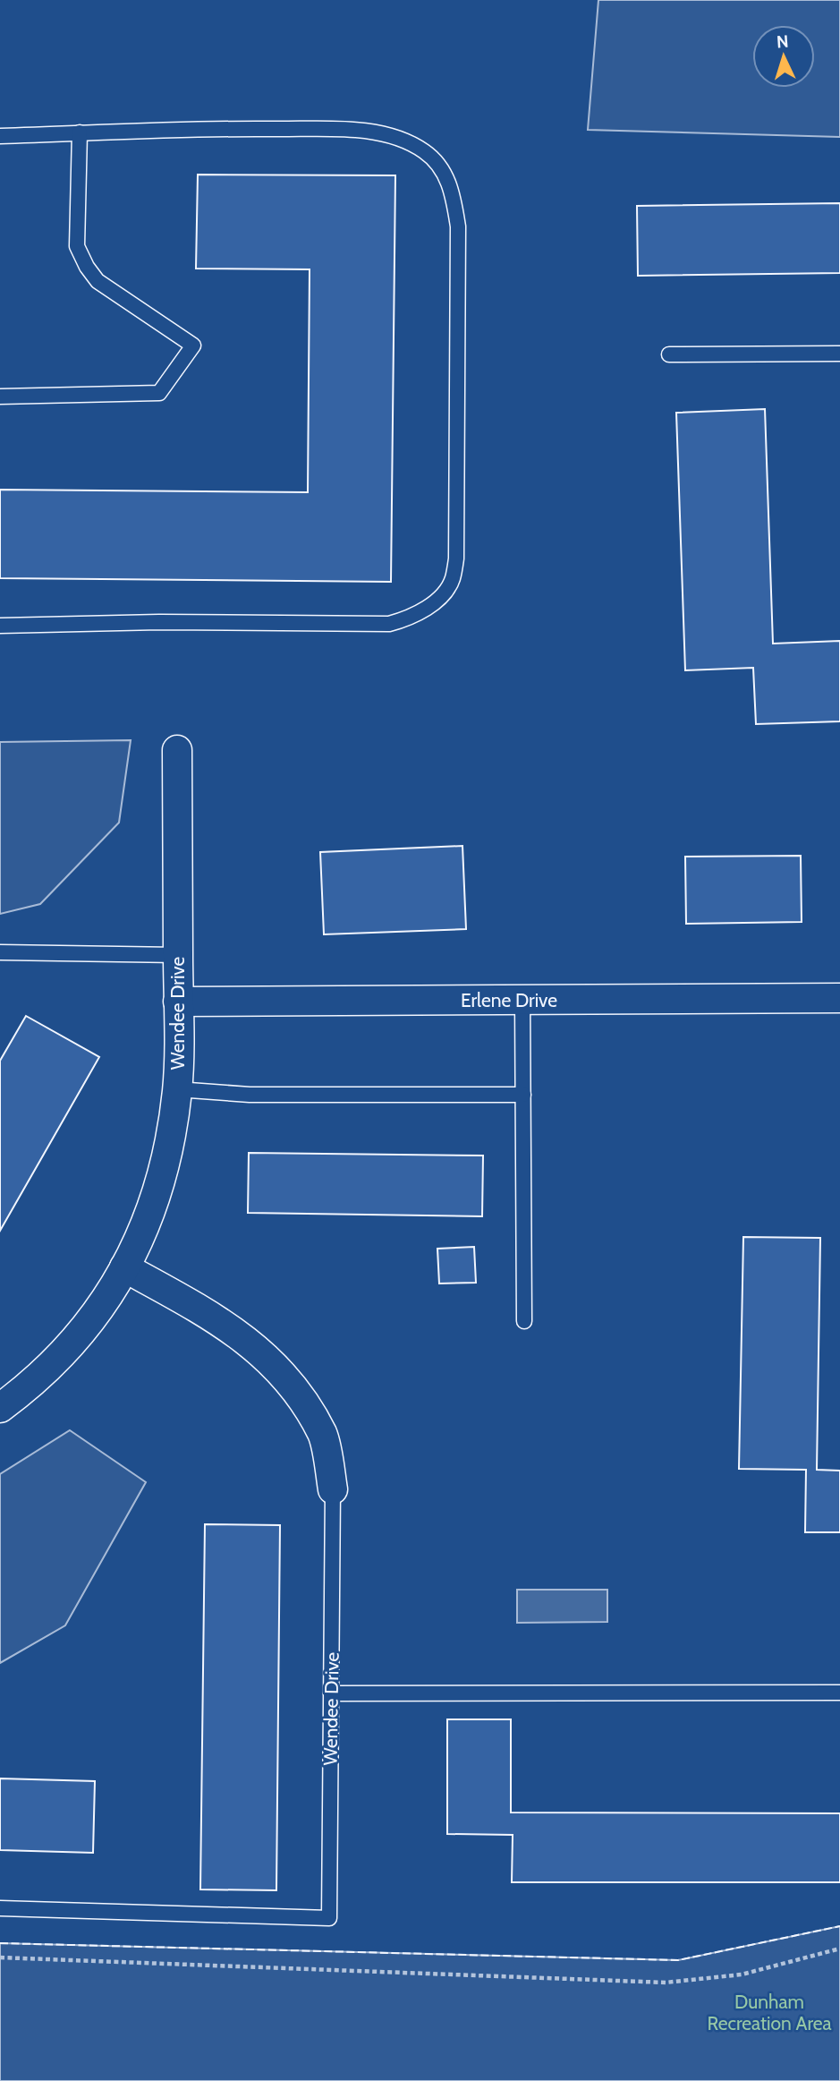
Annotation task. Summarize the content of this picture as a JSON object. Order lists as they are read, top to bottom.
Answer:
{
  "streets": {
    "street": ["Erlene Drive", "Wendee Drive"]
  },
  "crossings": [
    ["Erlene Drive", "Wendee Drive"]
  ],
  "parks": ["Dunham Recreation Area"],
  "north": "top"
}
